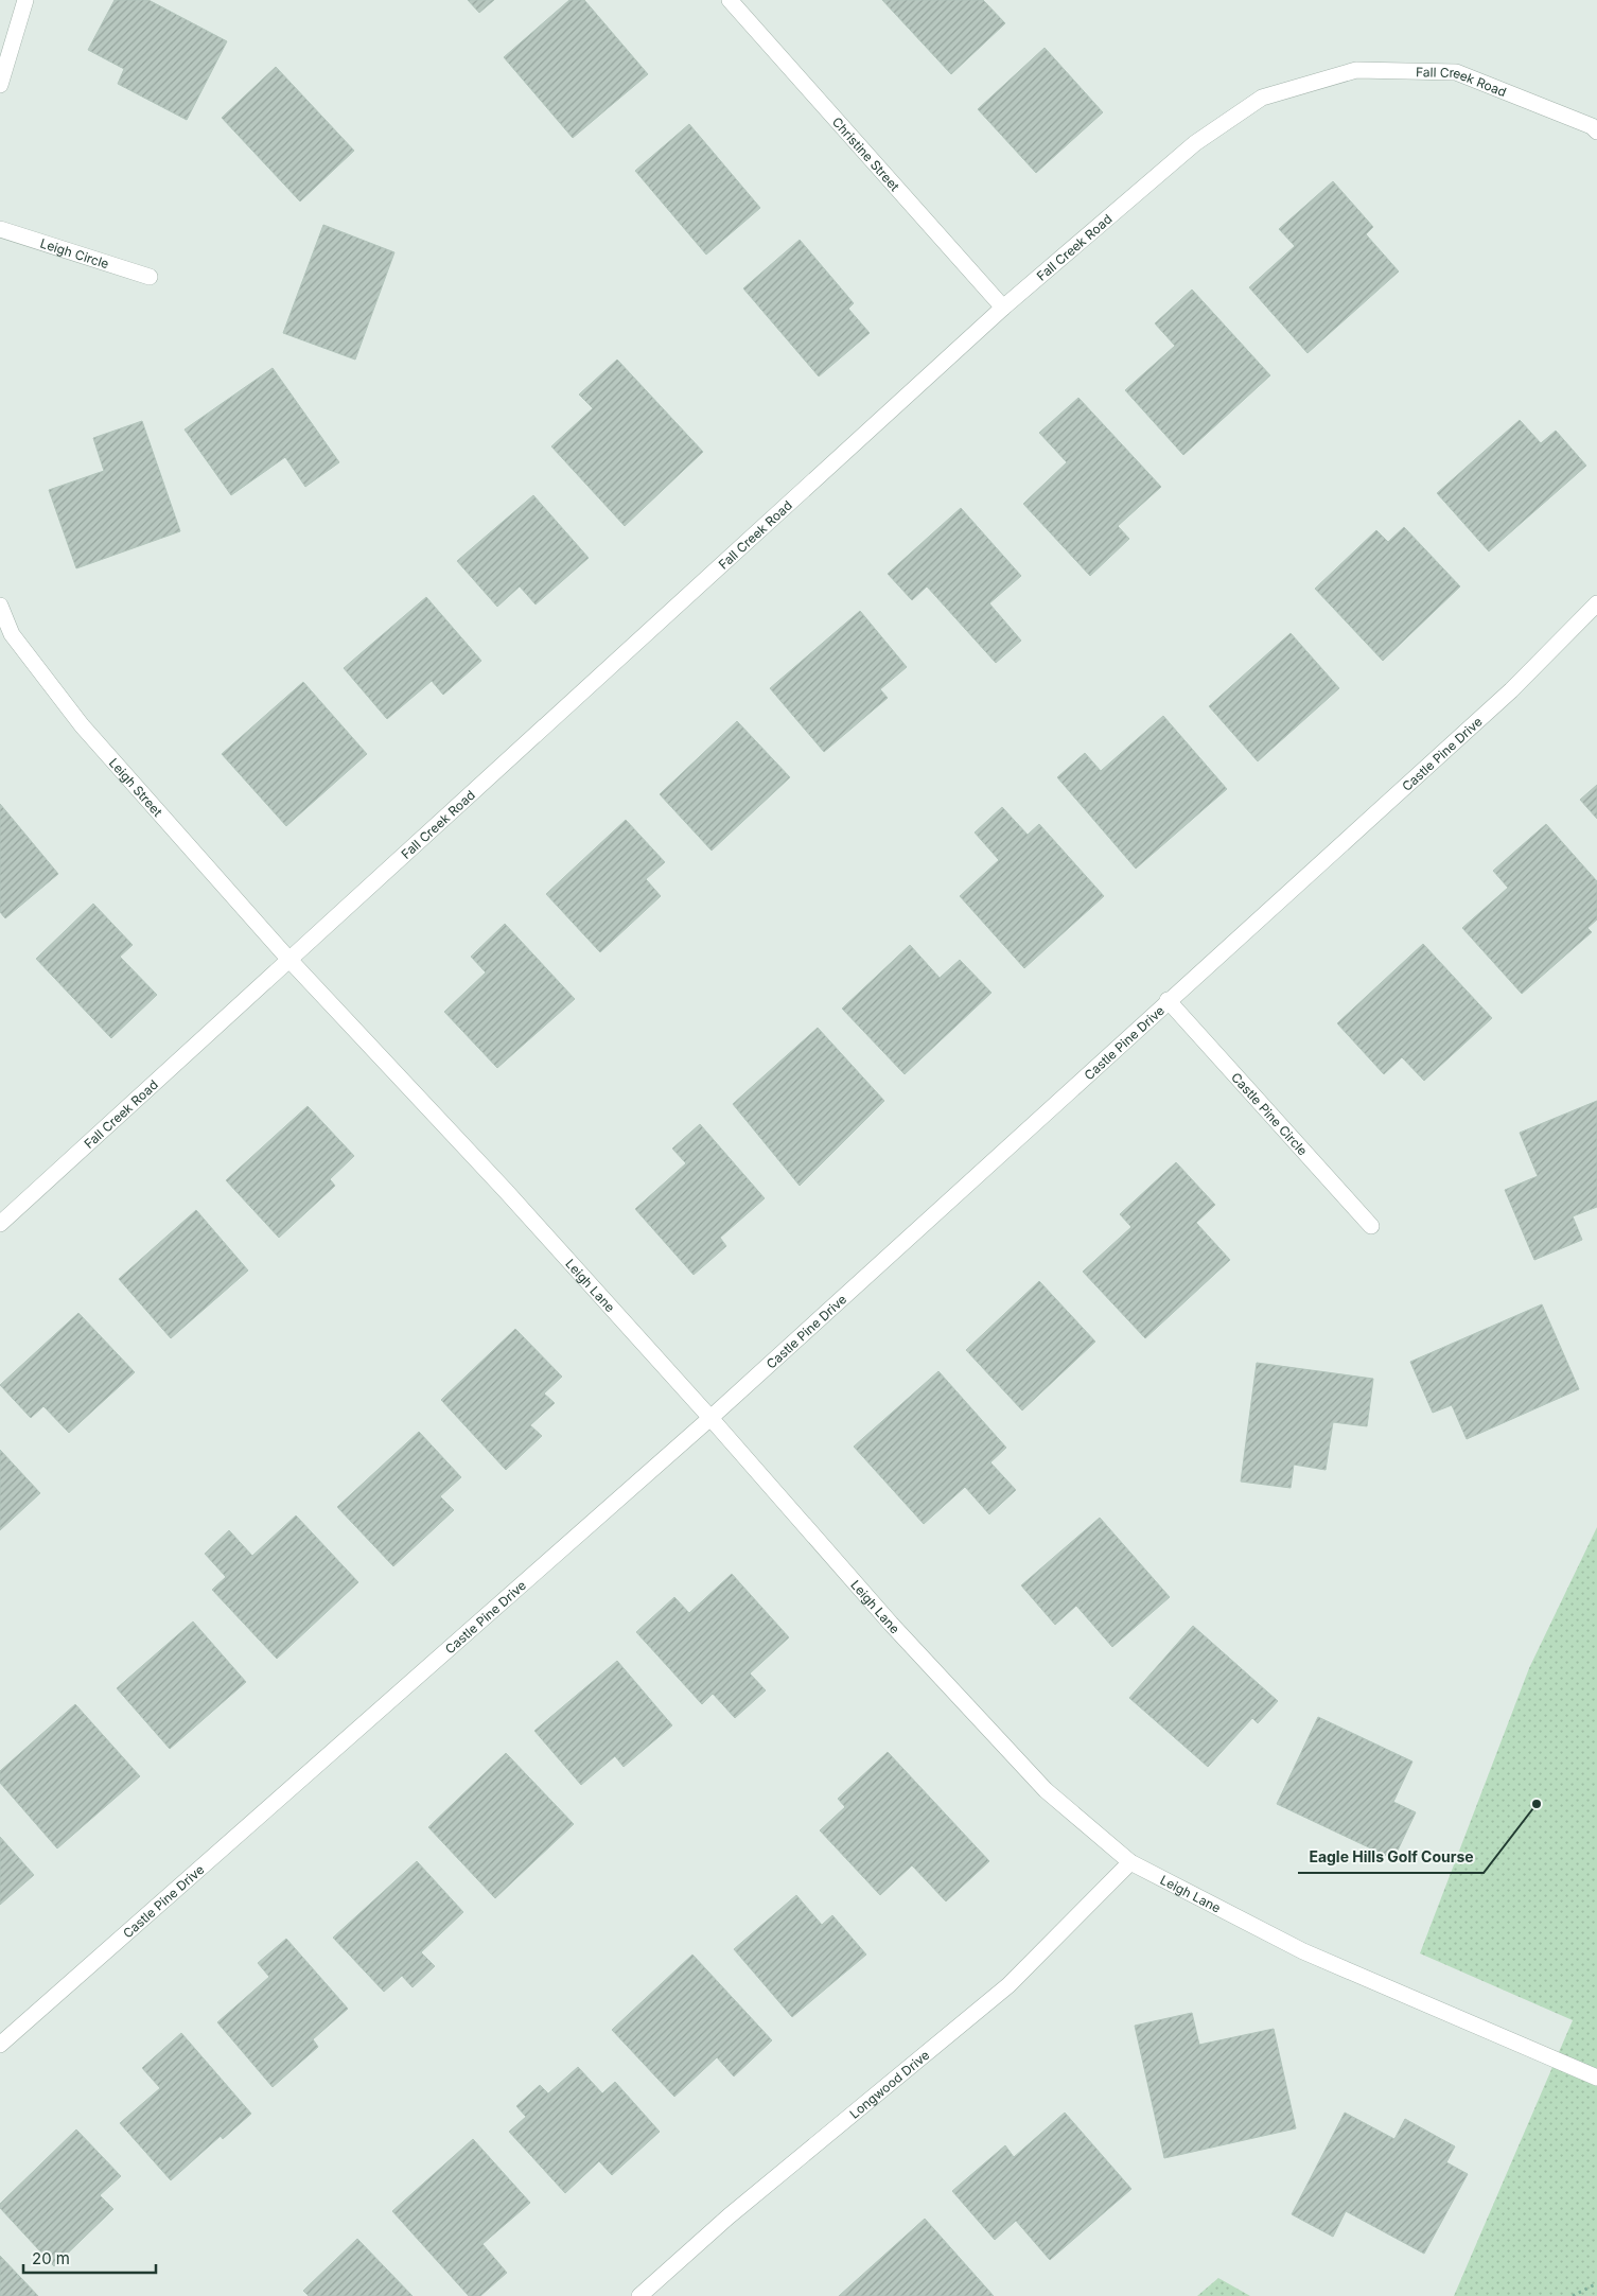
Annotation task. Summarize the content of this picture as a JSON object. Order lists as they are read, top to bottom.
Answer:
{
  "streets": {
    "street": [
      "Fall Creek Road",
      "Christine Street",
      "Leigh Circle",
      "Castle Pine Drive",
      "Leigh Street",
      "Castle Pine Circle",
      "Leigh Lane",
      "Longwood Drive"
    ]
  },
  "crossings": [
    ["Fall Creek Road", "Christine Street"],
    ["Fall Creek Road", "Leigh Street"],
    ["Fall Creek Road", "Leigh Lane"],
    ["Castle Pine Drive", "Castle Pine Circle"],
    ["Castle Pine Drive", "Leigh Lane"],
    ["Leigh Street", "Leigh Lane"],
    ["Leigh Lane", "Longwood Drive"]
  ],
  "places": ["Eagle Hills Golf Course"],
  "scale_bar": "20 m"
}
